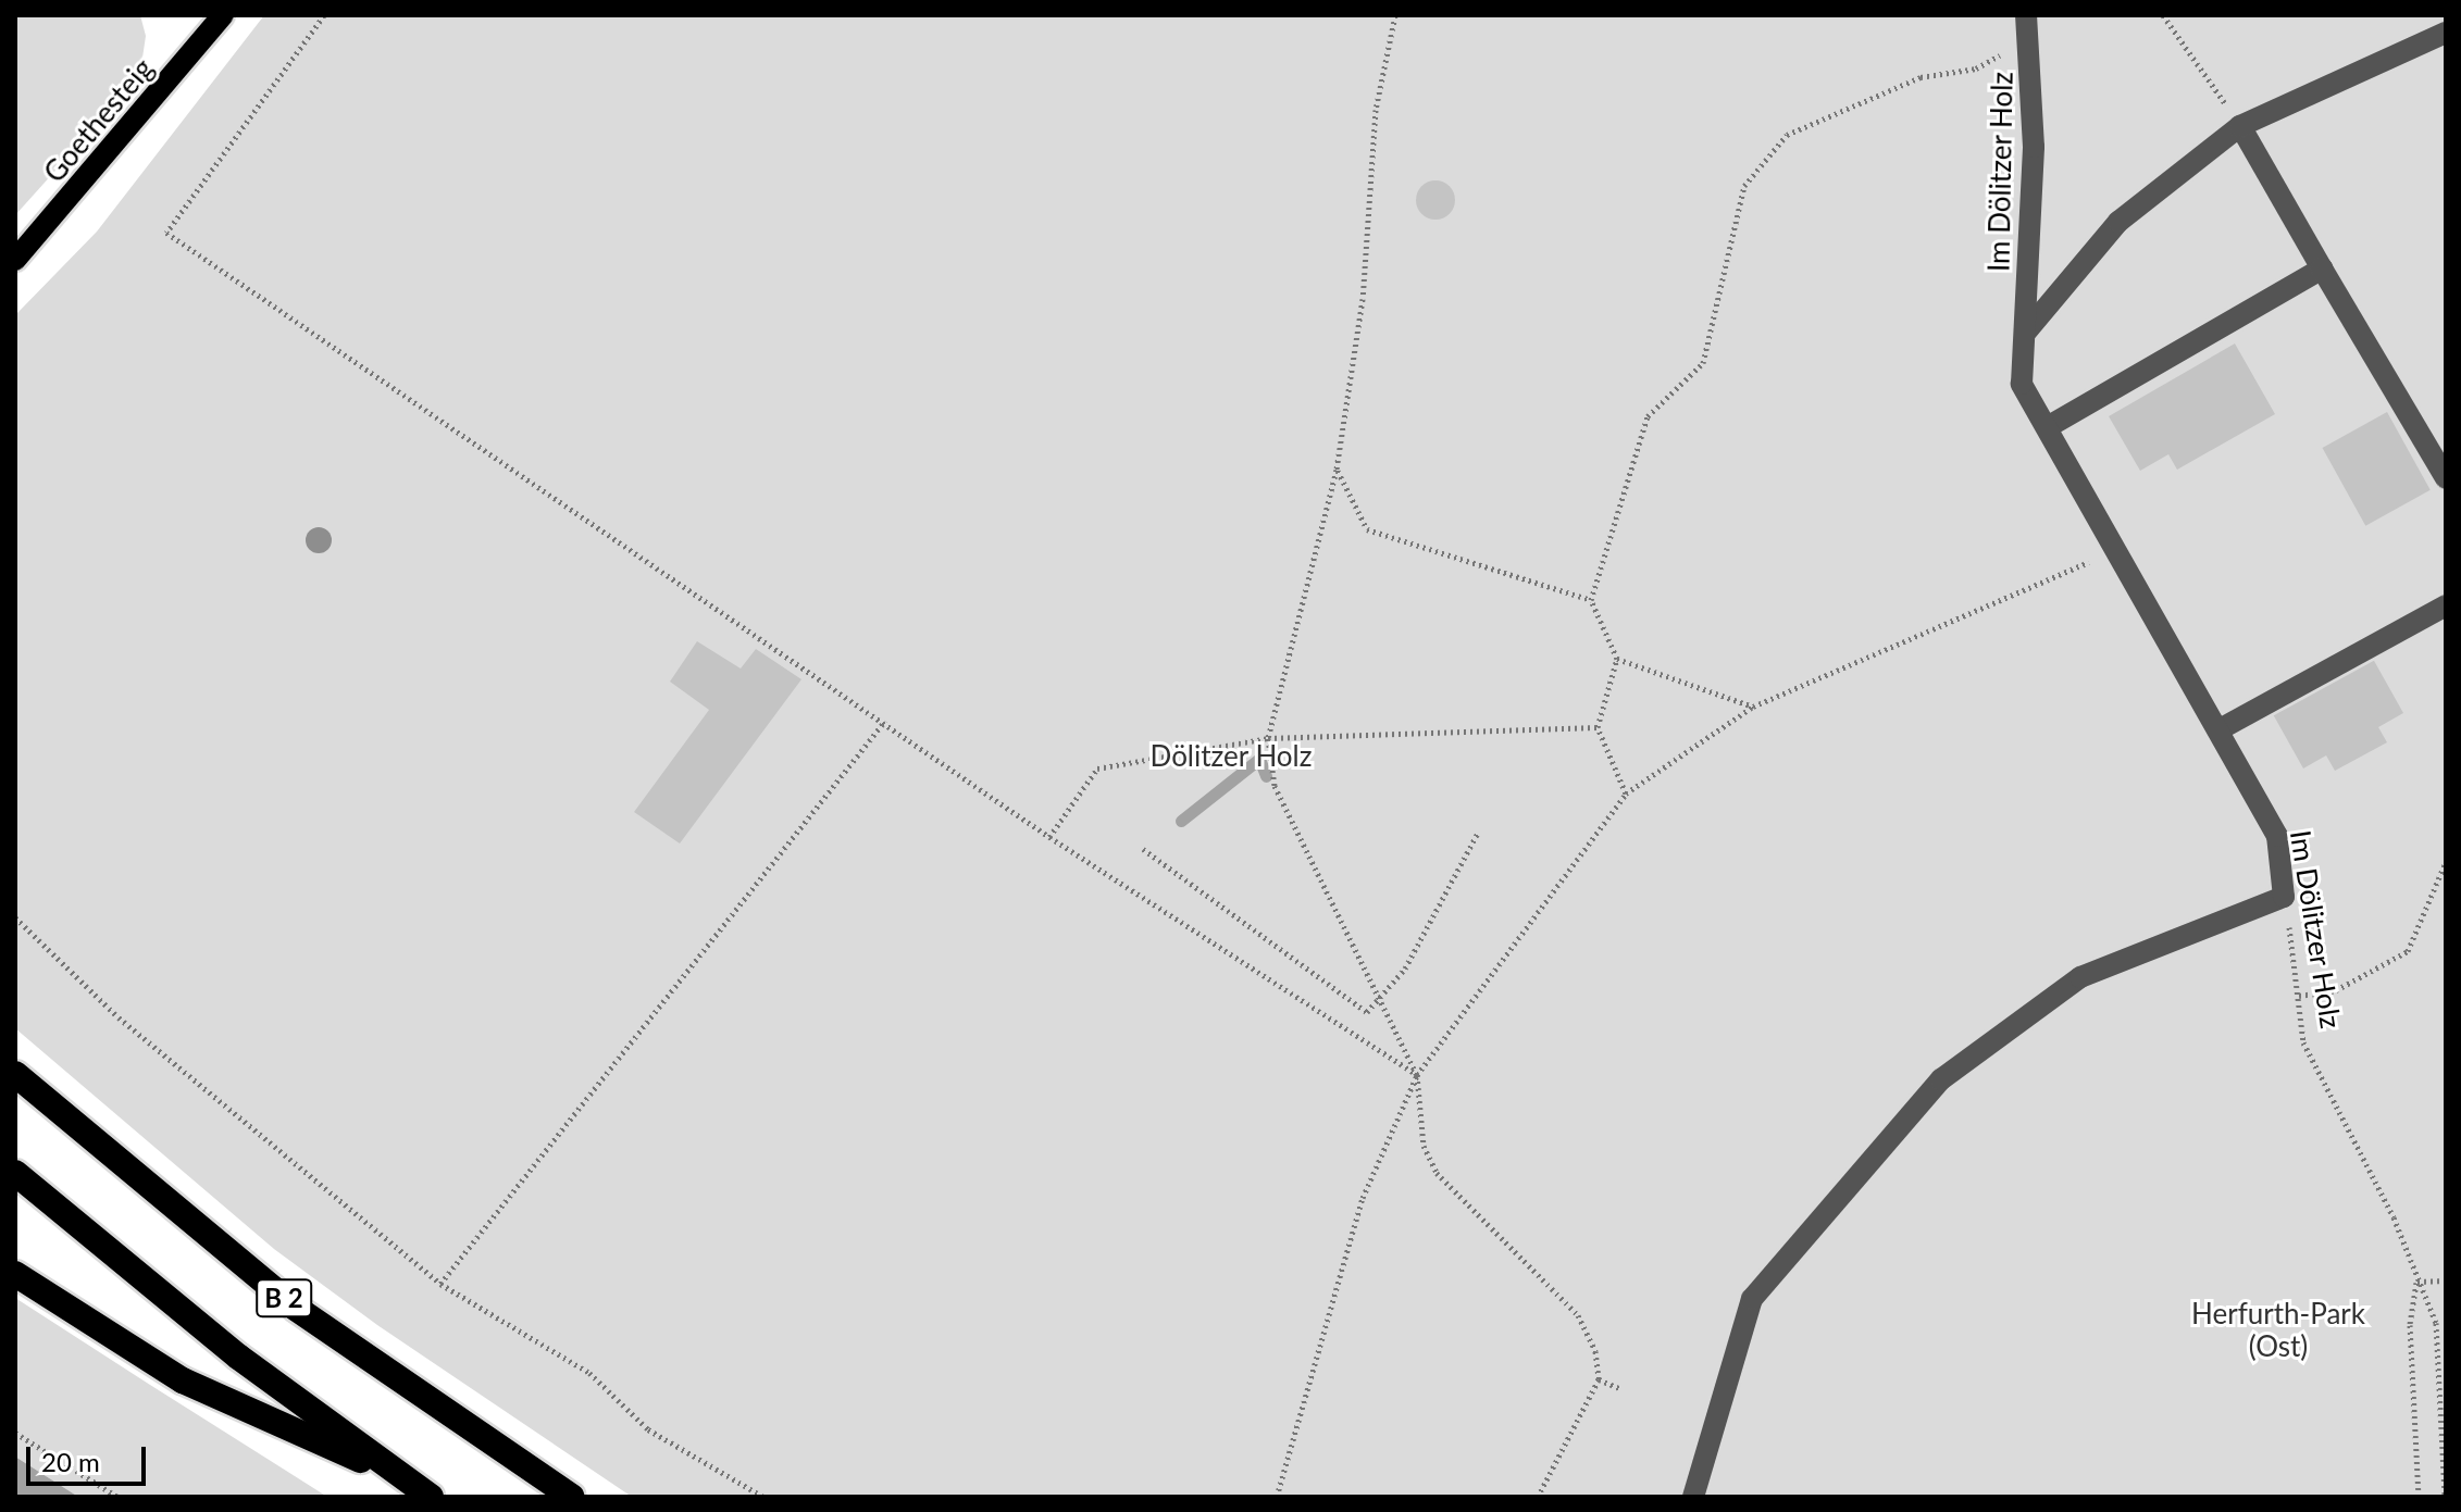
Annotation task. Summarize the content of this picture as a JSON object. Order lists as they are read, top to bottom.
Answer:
{
  "streets": {
    "highway": ["B 2"],
    "main road": ["Goethesteig"],
    "lane": ["Im Dölitzer Holz"]
  },
  "parks": ["Dölitzer Holz", "Herfurth-Park (Ost)"],
  "scale_bar": "20 m"
}
